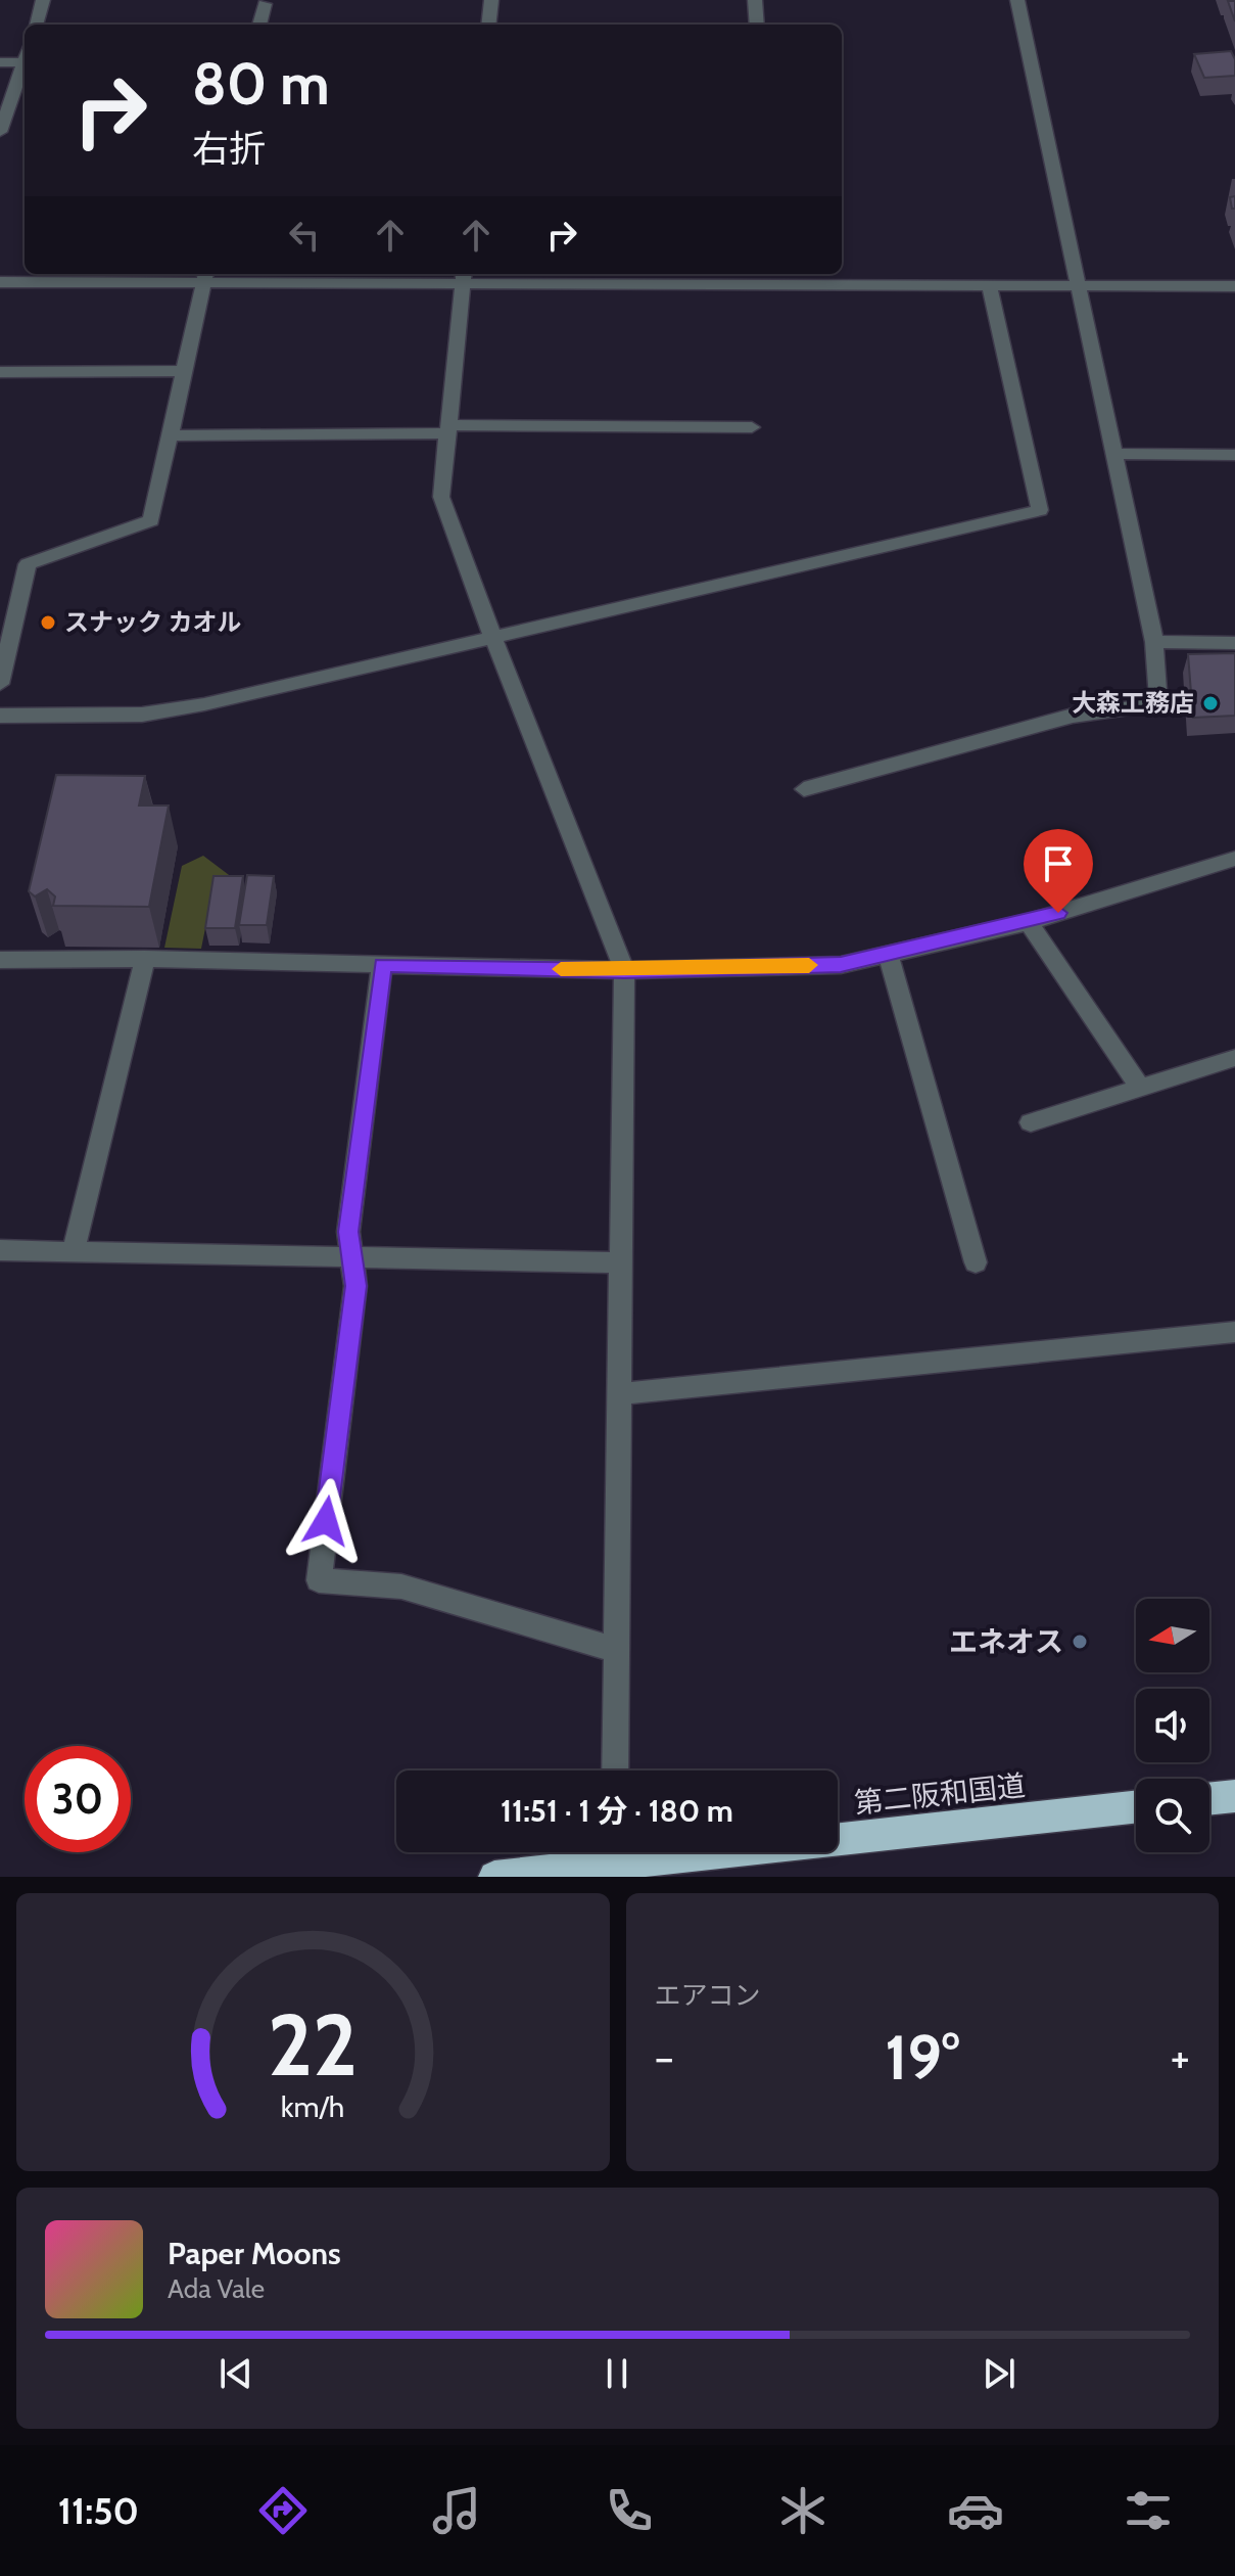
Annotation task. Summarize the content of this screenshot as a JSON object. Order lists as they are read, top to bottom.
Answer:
{
  "streets": {
    "highway": ["第二阪和国道"]
  },
  "places": ["スナック カオル", "大森工務店", "エネオス"],
  "north": "left",
  "page": {
    "turn": ["80 m", "右折"],
    "limit": "30",
    "trip": "11:51 · 1 分 · 180 m",
    "tile": "エアコン",
    "heat": ["−", "19°", "+"],
    "song": ["Paper Moons", "Ada Vale"],
    "tabs": "11:50",
    "gauge": ["22", "km/h"]
  }
}
